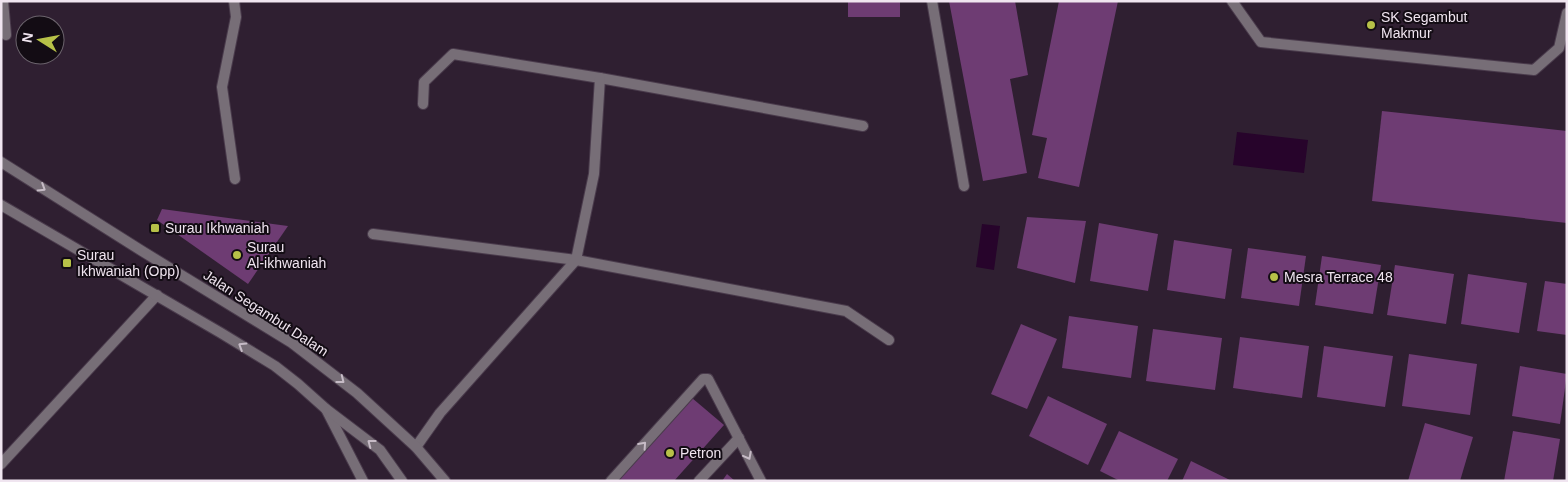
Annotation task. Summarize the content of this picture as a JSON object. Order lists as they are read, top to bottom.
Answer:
{
  "streets": {
    "street": ["Jalan Segambut Dalam"]
  },
  "places": {
    "other": [
      "SK Segambut Makmur",
      "Surau Al-ikhwaniah",
      "Mesra Terrace 48",
      "Petron"
    ],
    "transit": ["Surau Ikhwaniah", "Surau Ikhwaniah (Opp)"]
  },
  "north": "left"
}
